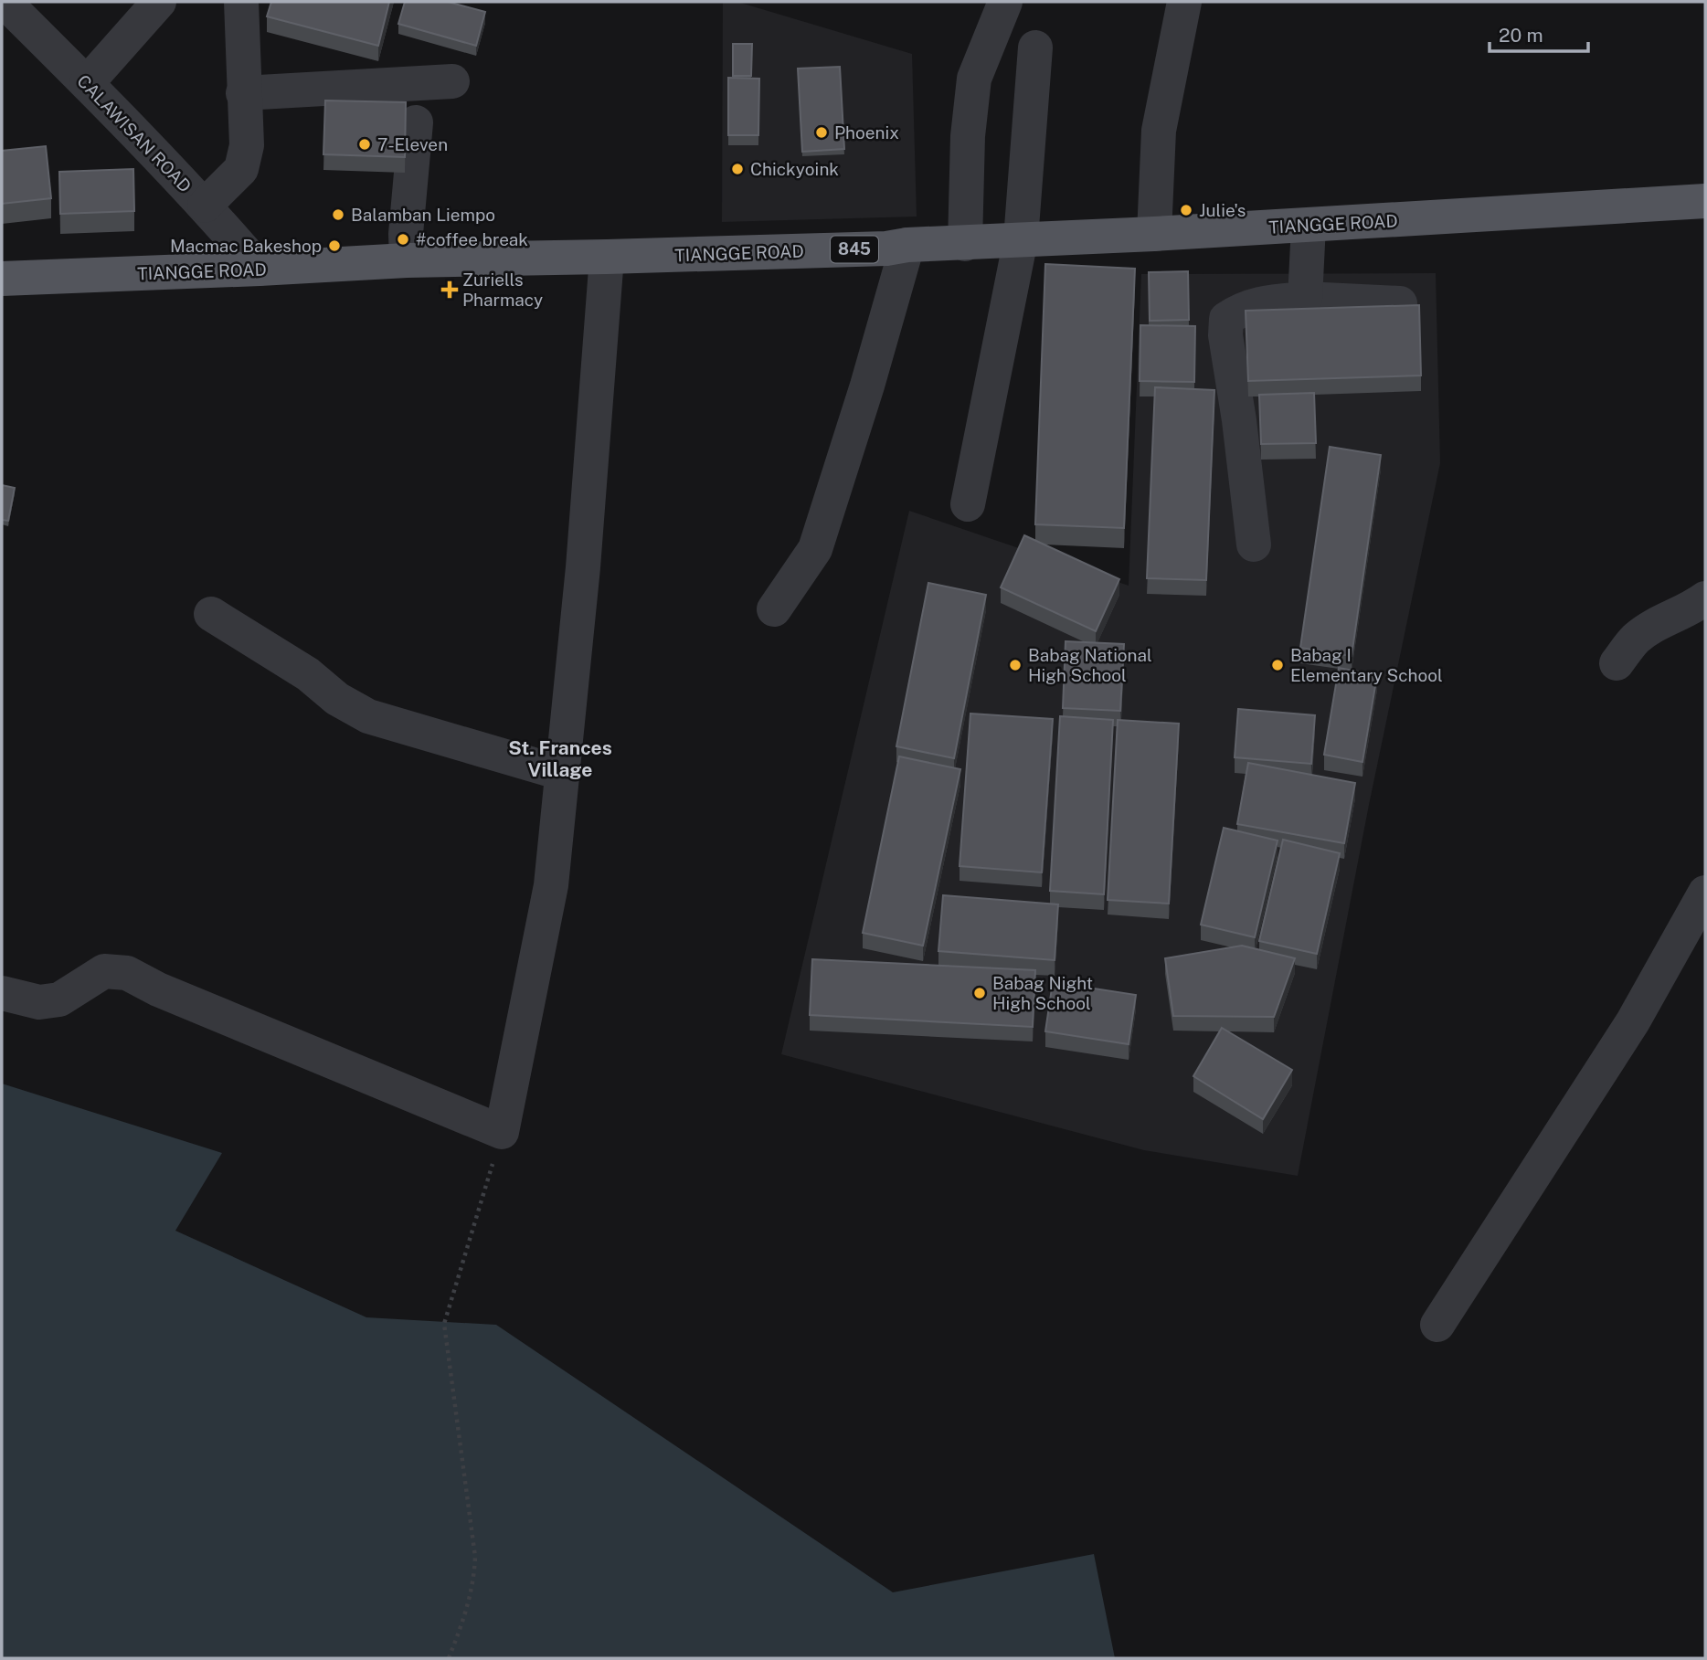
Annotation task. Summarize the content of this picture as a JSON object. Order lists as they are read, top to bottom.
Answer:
{
  "streets": {
    "main road": ["TIANGGE ROAD", "845"],
    "street": ["CALAWISAN ROAD"]
  },
  "crossings": [
    ["CALAWISAN ROAD", "TIANGGE ROAD"]
  ],
  "districts": ["St. Frances Village"],
  "places": {
    "other": [
      "Phoenix",
      "7-Eleven",
      "Chickyoink",
      "Julie's",
      "Balamban Liempo",
      "#coffee break",
      "Macmac Bakeshop",
      "Babag National High School",
      "Babag I Elementary School",
      "Babag Night High School"
    ],
    "health": ["Zuriells Pharmacy"]
  },
  "scale_bar": "20 m"
}
